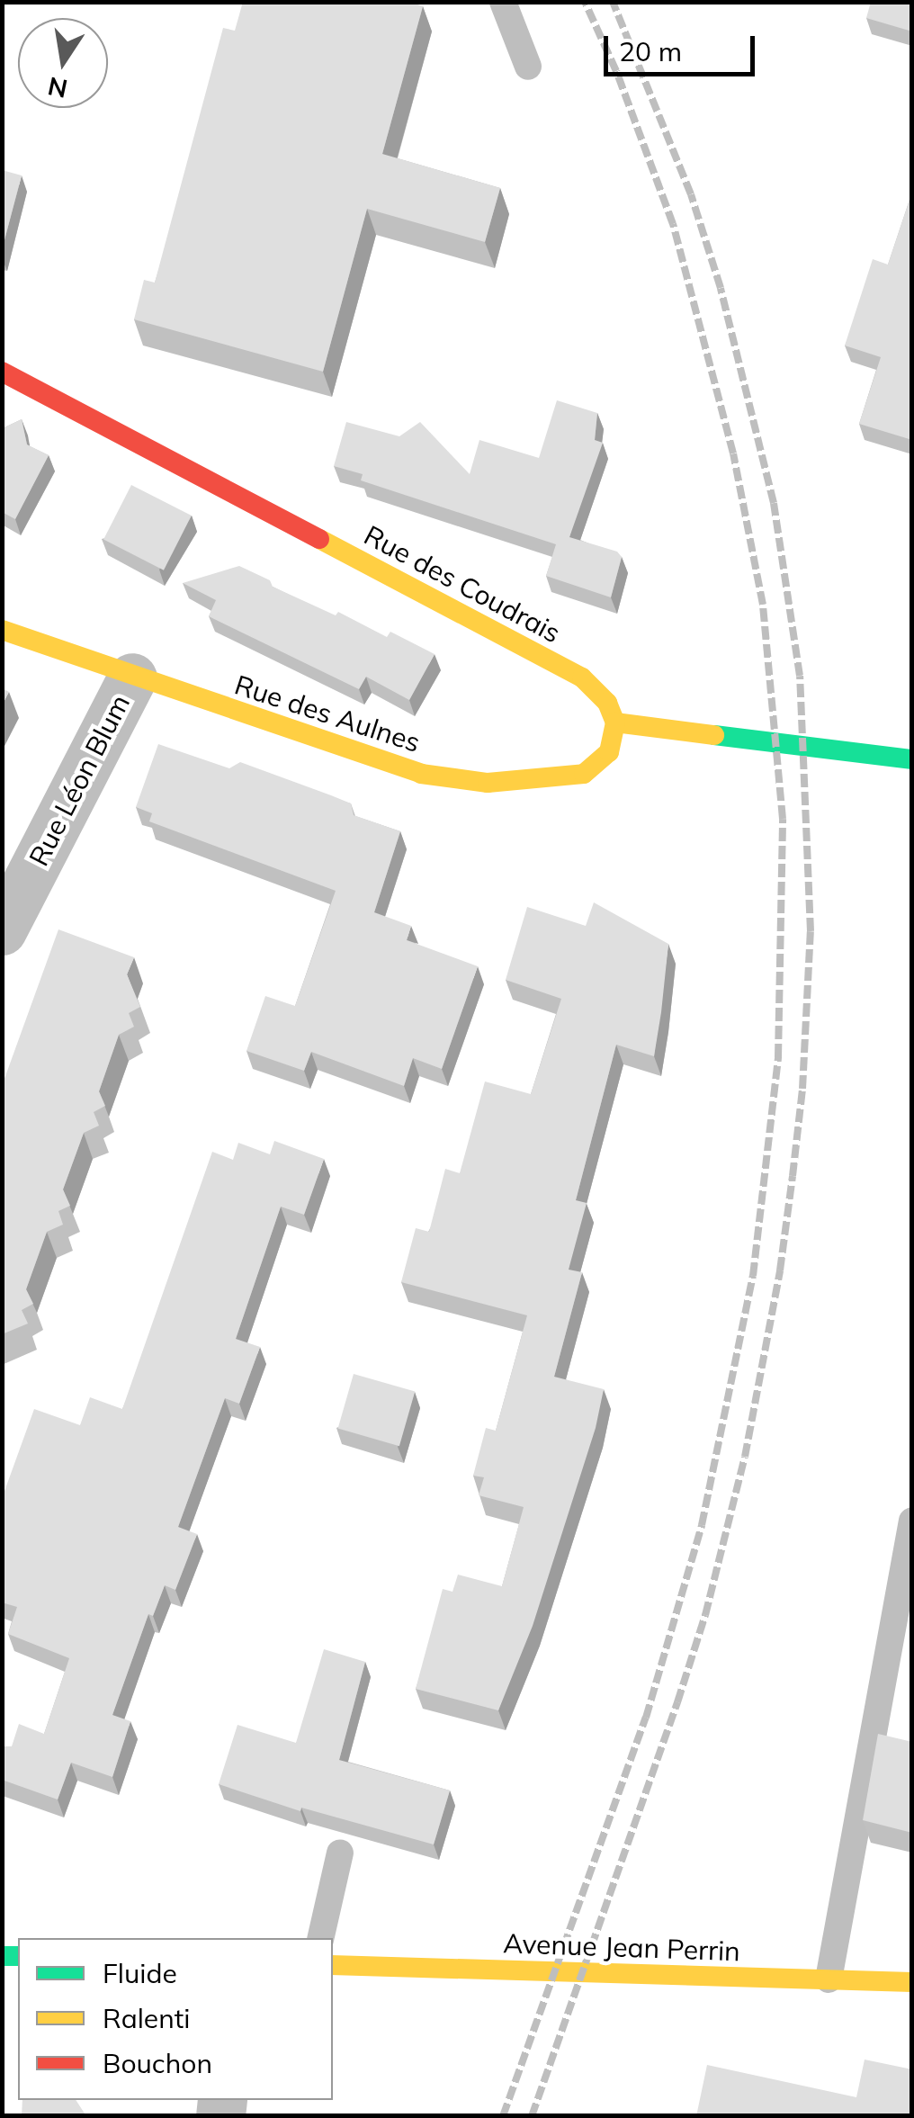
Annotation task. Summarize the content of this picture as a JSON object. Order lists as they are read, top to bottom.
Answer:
{
  "streets": {
    "street": [
      "Rue des Coudrais",
      "Rue des Aulnes",
      "Rue Léon Blum",
      "Avenue Jean Perrin"
    ]
  },
  "crossings": [
    ["Rue des Coudrais", "Rue des Aulnes"],
    ["Rue des Aulnes", "Rue Léon Blum"]
  ],
  "legend": ["Fluide", "Ralenti", "Bouchon"],
  "scale_bar": "20 m",
  "north": "bottom"
}
